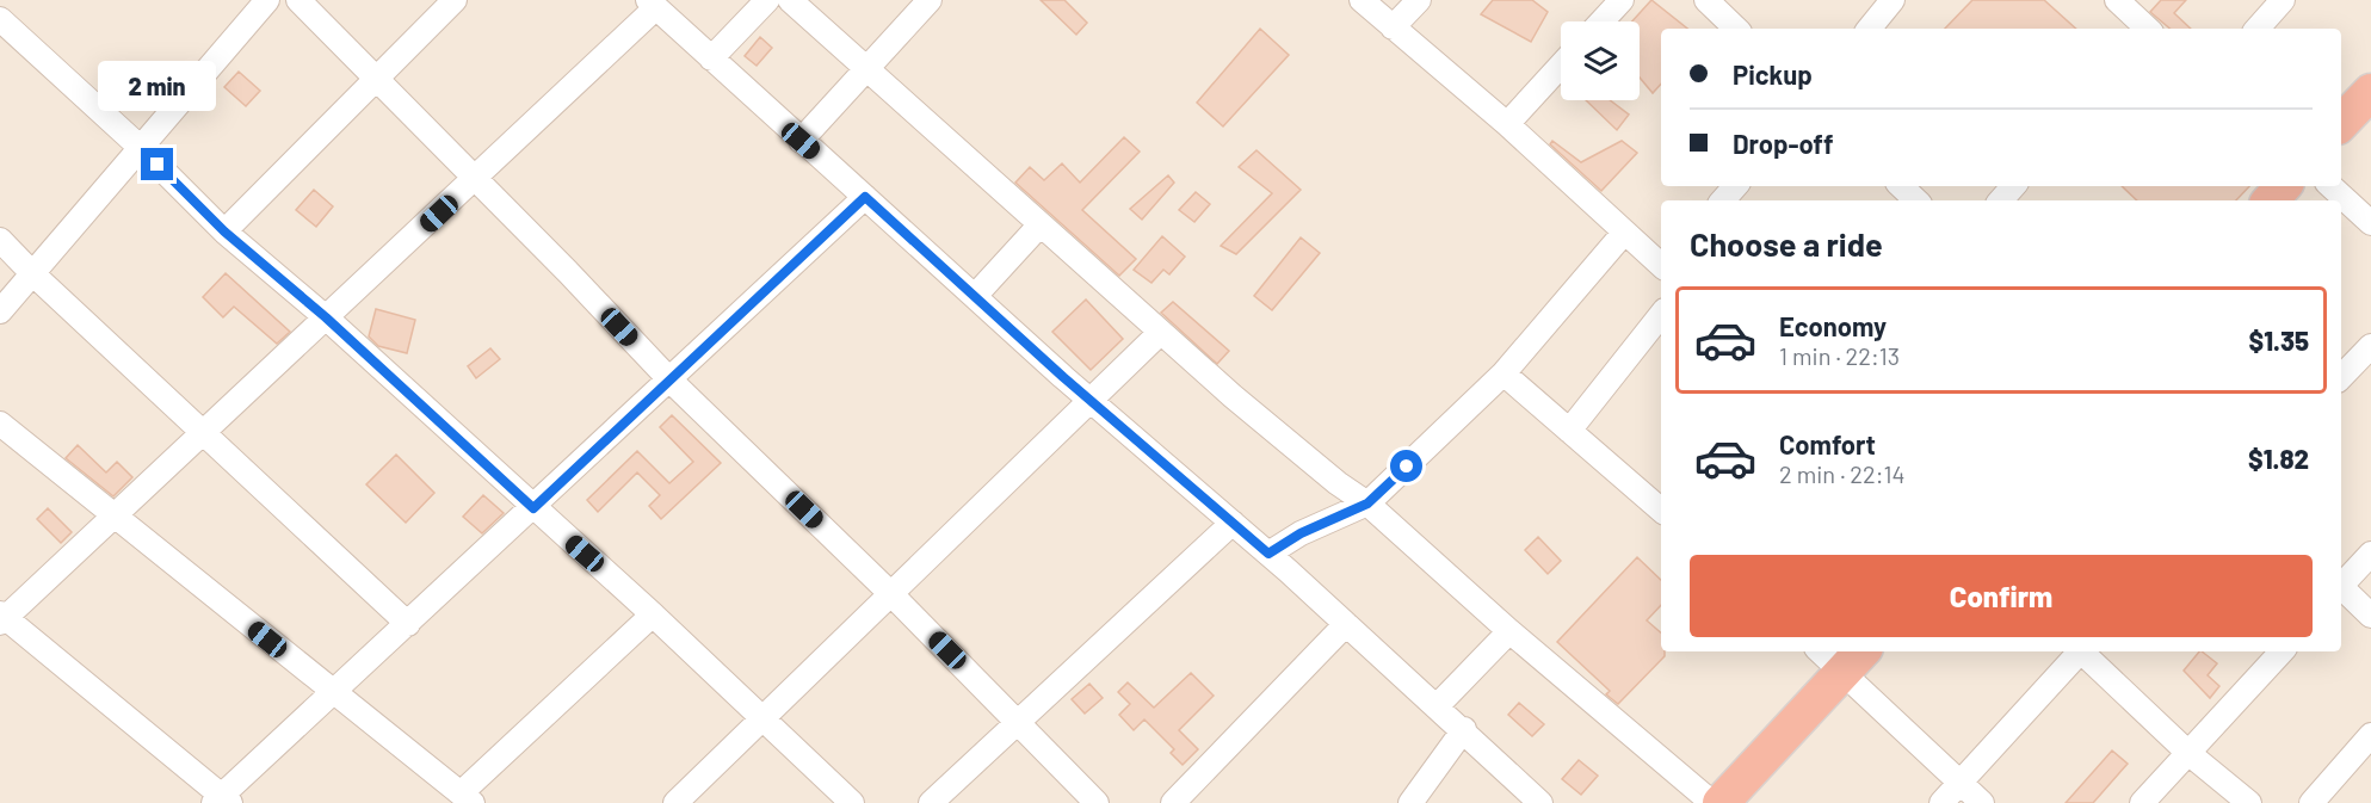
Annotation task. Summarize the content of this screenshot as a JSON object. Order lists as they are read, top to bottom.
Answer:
{
  "page": {
    "banner": ["Pickup", "Drop-off"],
    "bubble": "2 min",
    "heading": "Choose a ride",
    "list": [
      {
        "name": "Economy",
        "note": "1 min · 22:13",
        "value": "$1.35"
      },
      {
        "name": "Comfort",
        "note": "2 min · 22:14",
        "value": "$1.82"
      }
    ],
    "buttons": "Confirm"
  }
}
